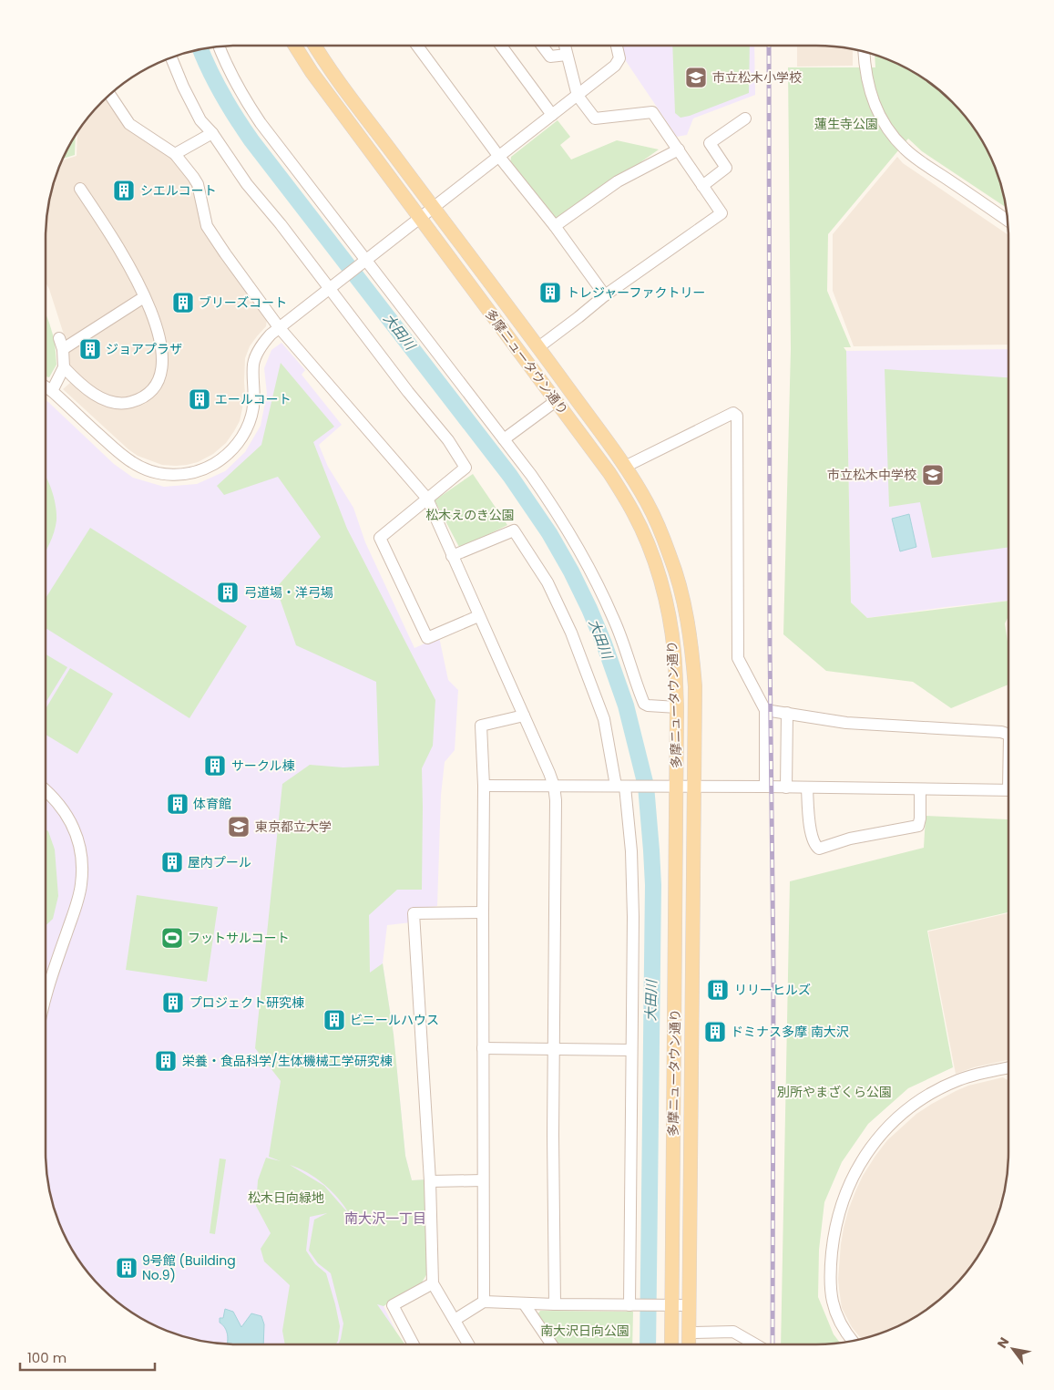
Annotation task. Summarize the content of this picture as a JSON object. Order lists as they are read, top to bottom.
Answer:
{
  "streets": {
    "main road": ["多摩ニュータウン通り"]
  },
  "districts": ["南大沢一丁目"],
  "water": ["大田川"],
  "parks": [
    "蓮生寺公園",
    "松木えのき公園",
    "別所やまざくら公園",
    "松木日向緑地",
    "南大沢日向公園"
  ],
  "places": {
    "school or university": ["市立松木小学校", "市立松木中学校", "東京都立大学"],
    "building": [
      "シエルコート",
      "トレジャーファクトリー",
      "ブリーズコート",
      "ジョアプラザ",
      "エールコート",
      "弓道場・洋弓場",
      "サークル棟",
      "体育館",
      "屋内プール",
      "リリーヒルズ",
      "プロジェクト研究棟",
      "ビニールハウス",
      "ドミナス多摩 南大沢",
      "栄養・食品科学/生体機械工学研究棟",
      "9号館 (Building No.9)"
    ],
    "sports": ["フットサルコート"]
  },
  "scale_bar": "100 m",
  "north": "top left"
}
